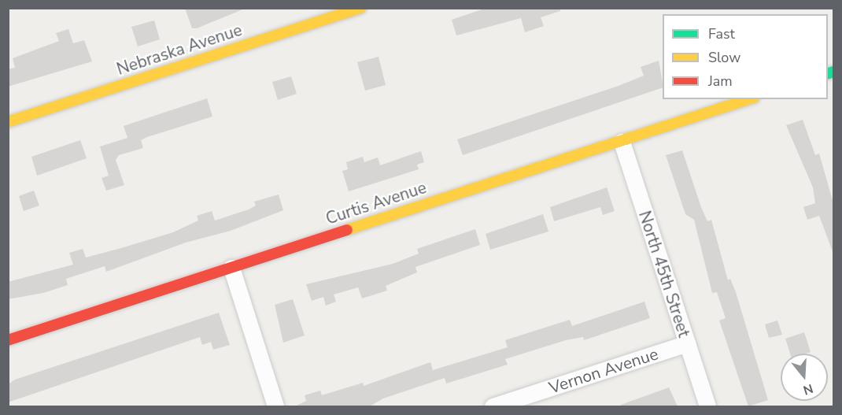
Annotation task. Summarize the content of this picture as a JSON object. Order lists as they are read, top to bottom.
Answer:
{
  "streets": {
    "street": [
      "Nebraska Avenue",
      "Curtis Avenue",
      "North 45th Street",
      "Vernon Avenue"
    ]
  },
  "crossings": [
    ["Curtis Avenue", "North 45th Street"],
    ["North 45th Street", "Vernon Avenue"]
  ],
  "legend": ["Fast", "Slow", "Jam"],
  "north": "bottom"
}
